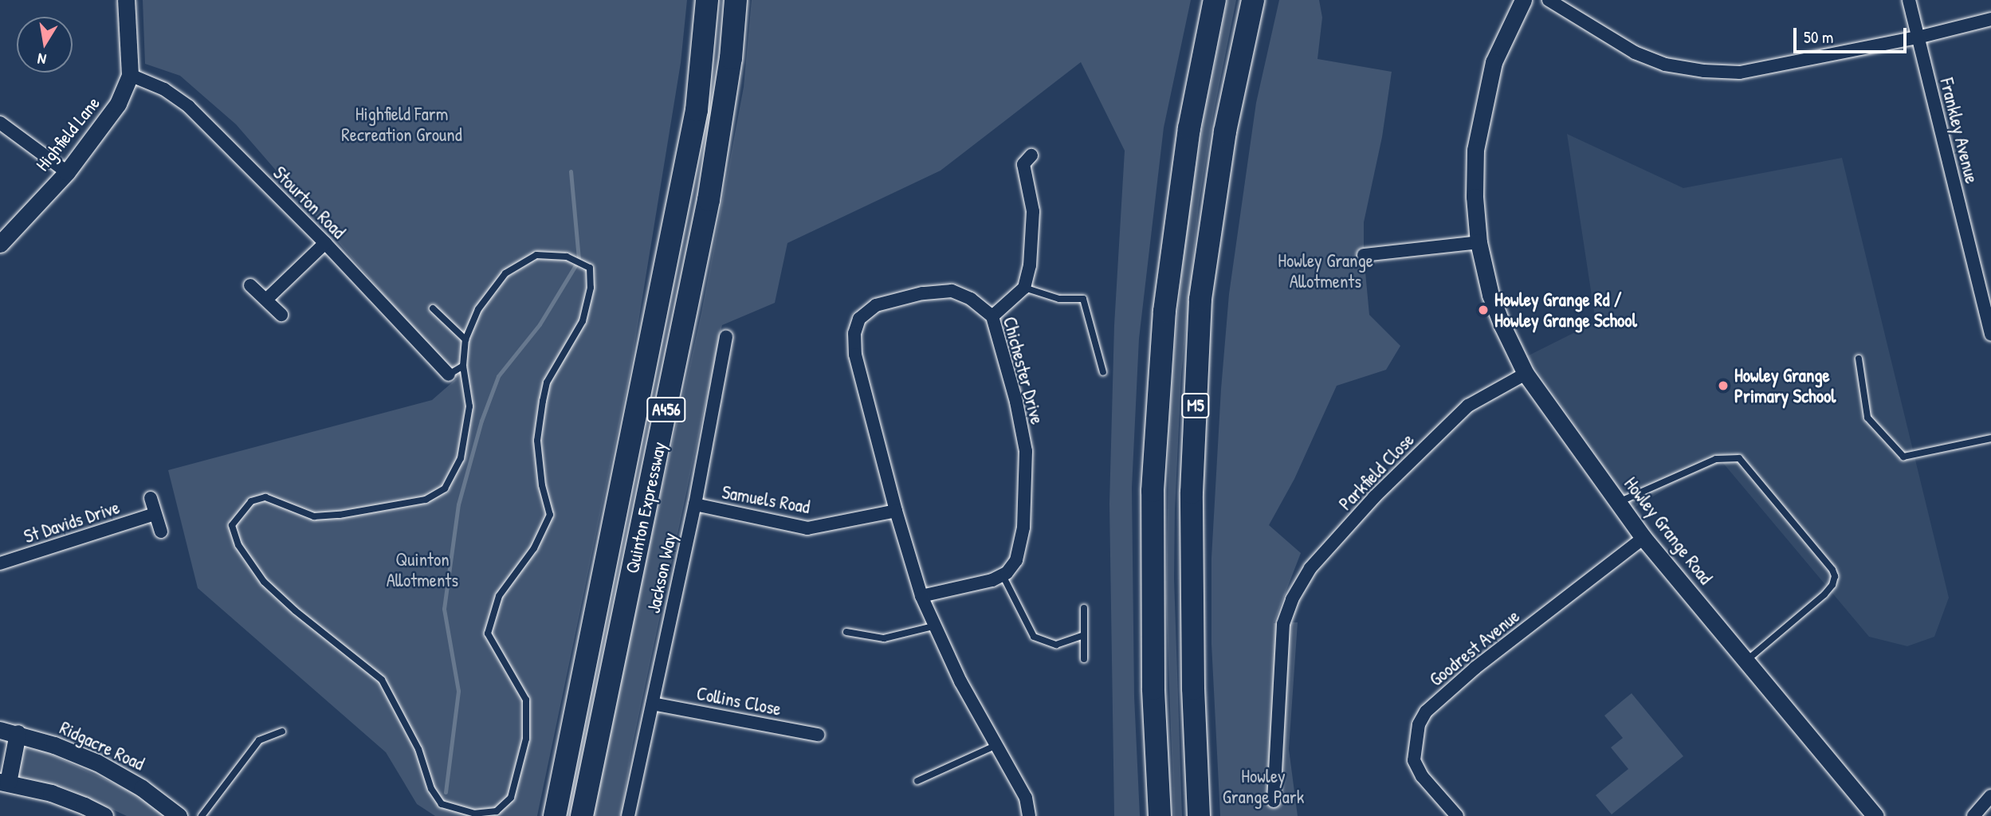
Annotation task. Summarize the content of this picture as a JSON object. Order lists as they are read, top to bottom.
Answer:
{
  "streets": {
    "highway": ["M5", "A456", "Quinton Expressway"],
    "street": [
      "Frankley Avenue",
      "Highfield Lane",
      "Stourton Road",
      "Chichester Drive",
      "Parkfield Close",
      "Samuels Road",
      "St Davids Drive",
      "Howley Grange Road",
      "Jackson Way",
      "Goodrest Avenue",
      "Collins Close",
      "Ridgacre Road"
    ]
  },
  "crossings": [
    ["Highfield Lane", "Stourton Road"],
    ["Chichester Drive", "Samuels Road"],
    ["Parkfield Close", "Howley Grange Road"],
    ["Samuels Road", "Jackson Way"],
    ["Howley Grange Road", "Goodrest Avenue"],
    ["Jackson Way", "Collins Close"]
  ],
  "parks": [
    "Highfield Farm Recreation Ground",
    "Howley Grange Allotments",
    "Quinton Allotments",
    "Howley Grange Park"
  ],
  "places": ["Howley Grange Rd / Howley Grange School", "Howley Grange Primary School"],
  "scale_bar": "50 m",
  "north": "bottom"
}
